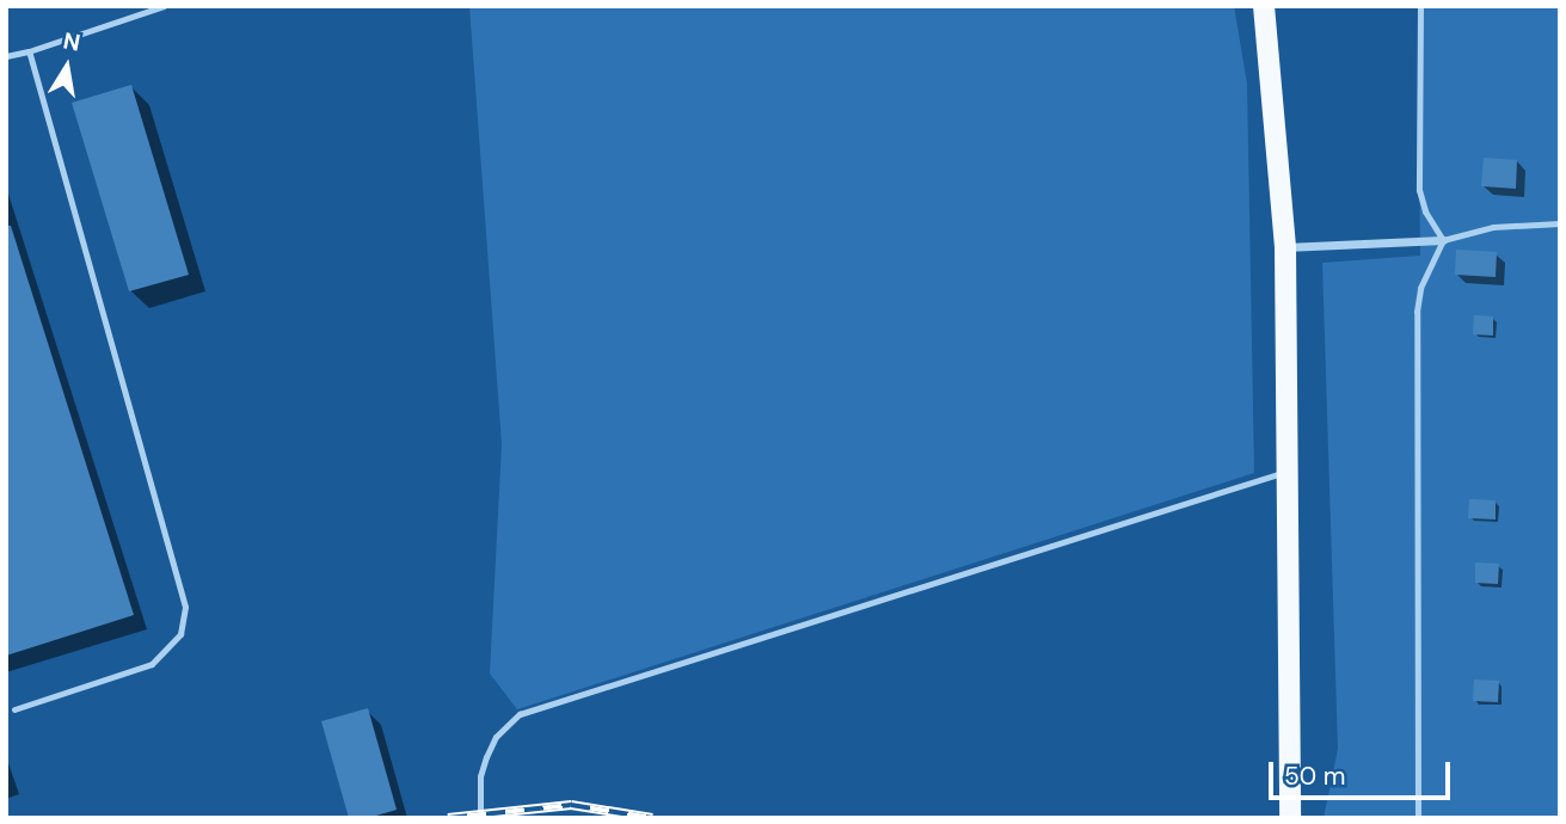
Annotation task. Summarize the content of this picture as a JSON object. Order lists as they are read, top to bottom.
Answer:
{
  "scale_bar": "50 m",
  "north": "top"
}
